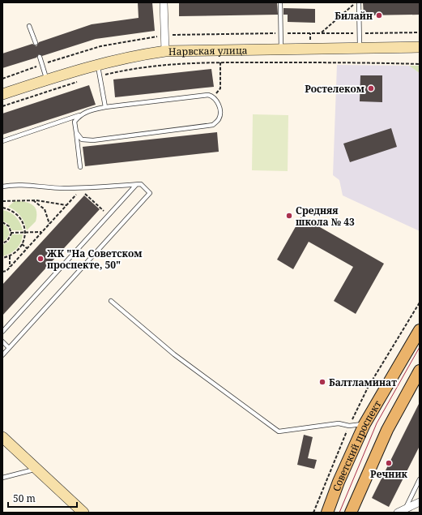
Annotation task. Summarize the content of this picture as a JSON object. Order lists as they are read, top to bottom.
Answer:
{
  "streets": {
    "main road": ["Нарвская улица", "Советский проспект"]
  },
  "places": [
    "Билайн",
    "Ростелеком",
    "Средняя школа № 43",
    "ЖК \"На Советском проспекте, 50\"",
    "Балтламинат",
    "Речник"
  ],
  "scale_bar": "50 m"
}
